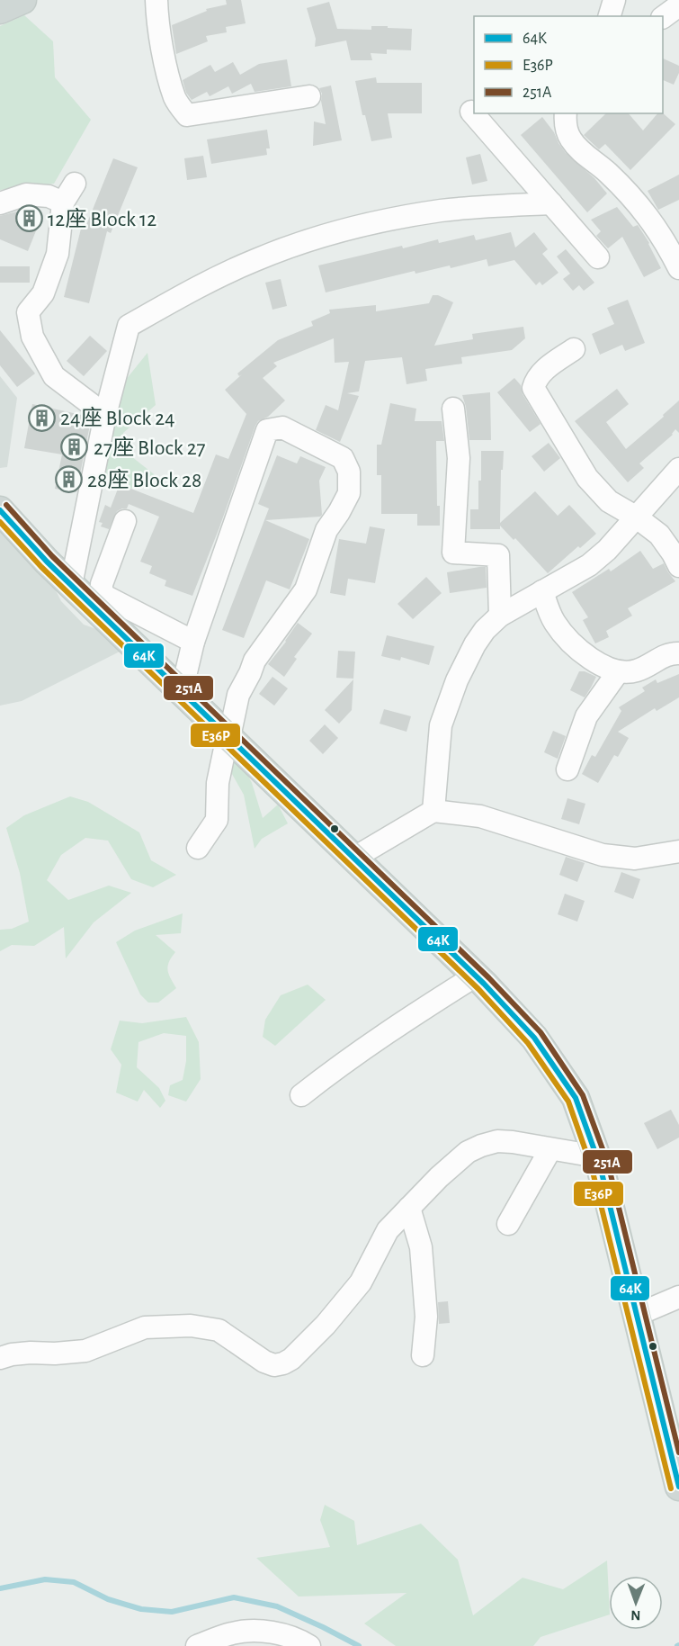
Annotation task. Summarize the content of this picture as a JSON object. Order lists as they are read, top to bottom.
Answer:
{
  "places": {
    "building": [
      "12座 Block 12",
      "24座 Block 24",
      "27座 Block 27",
      "28座 Block 28"
    ]
  },
  "lines": ["transit line 251A", "transit line 64K", "transit line E36P"],
  "legend": ["64K", "E36P", "251A"],
  "north": "bottom"
}
